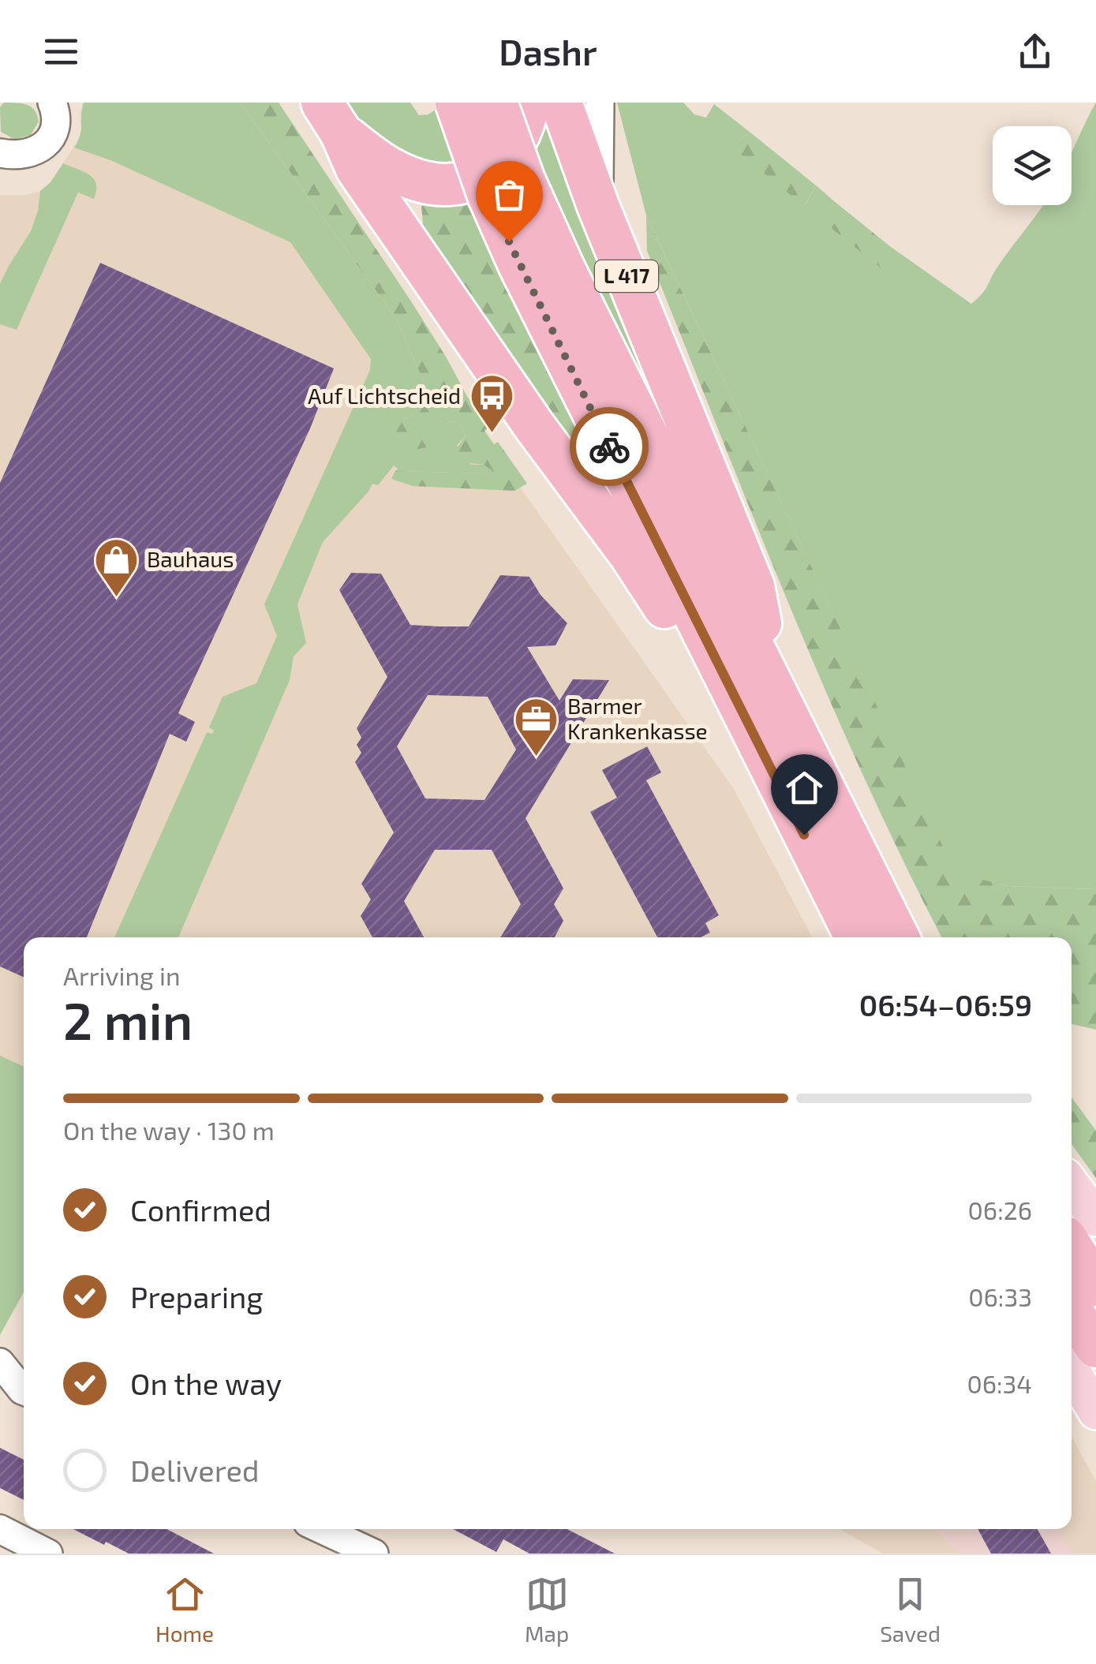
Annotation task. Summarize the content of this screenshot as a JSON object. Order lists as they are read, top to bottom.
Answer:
{
  "streets": {
    "highway": ["L 417"]
  },
  "places": {
    "bus stop": ["Auf Lichtscheid"],
    "shop": ["Bauhaus"],
    "office": ["Barmer Krankenkasse"]
  },
  "page": {
    "header": "Dashr",
    "heading": ["2 min", "Arriving in", "06:54–06:59"],
    "bar": "On the way · 130 m",
    "list": [
      ["Confirmed", "06:26"],
      ["Preparing", "06:33"],
      ["On the way", "06:34"],
      "Delivered"
    ],
    "tabs": ["Home", "Map", "Saved"]
  }
}
